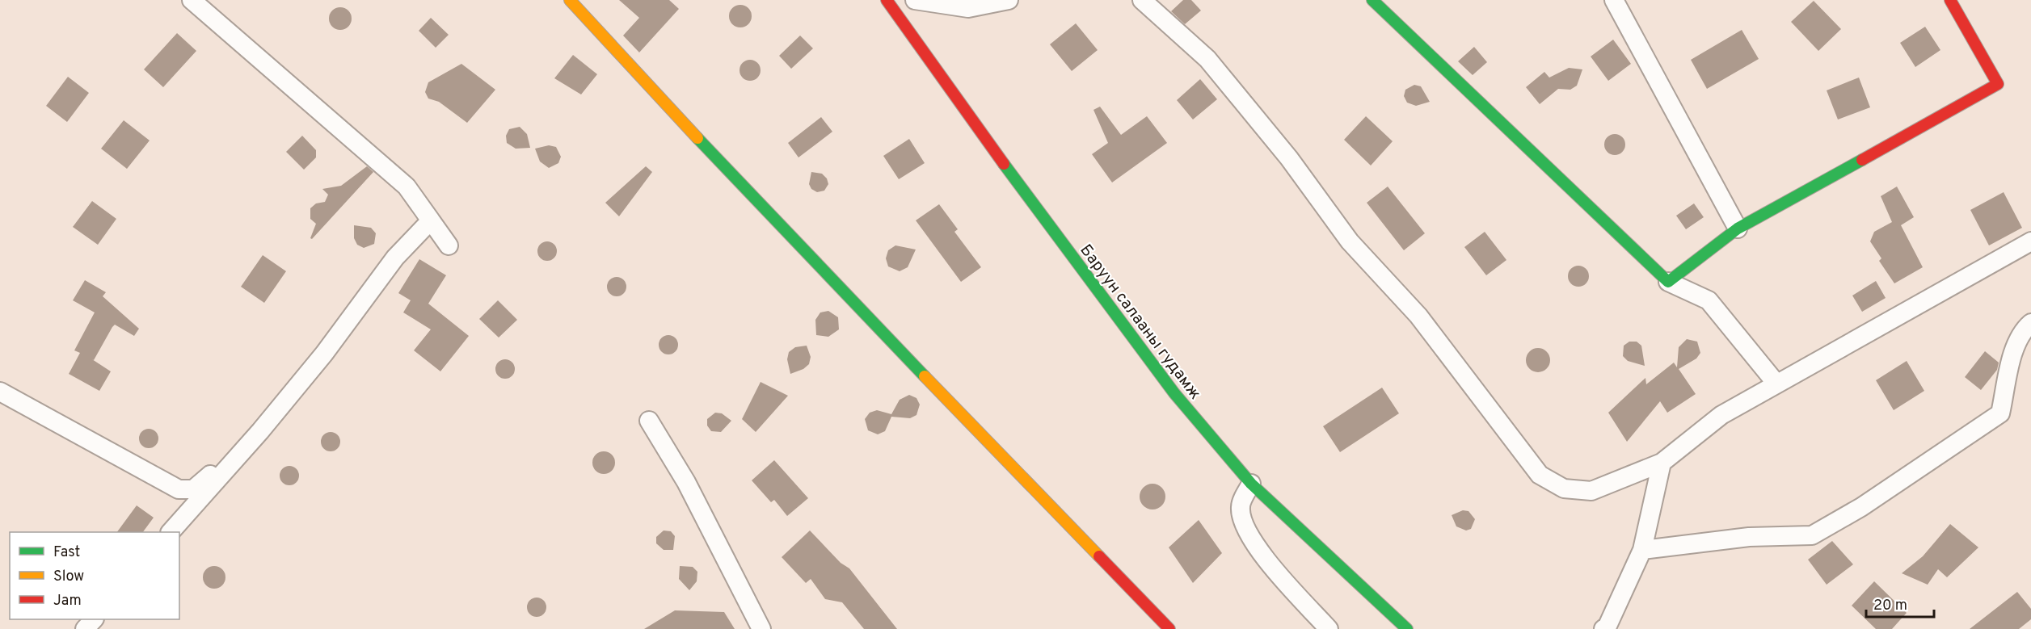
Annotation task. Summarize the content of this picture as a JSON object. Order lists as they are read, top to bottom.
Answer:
{
  "streets": {
    "street": ["Баруун салааны гудамж"]
  },
  "legend": ["Fast", "Slow", "Jam"],
  "scale_bar": "20 m"
}
